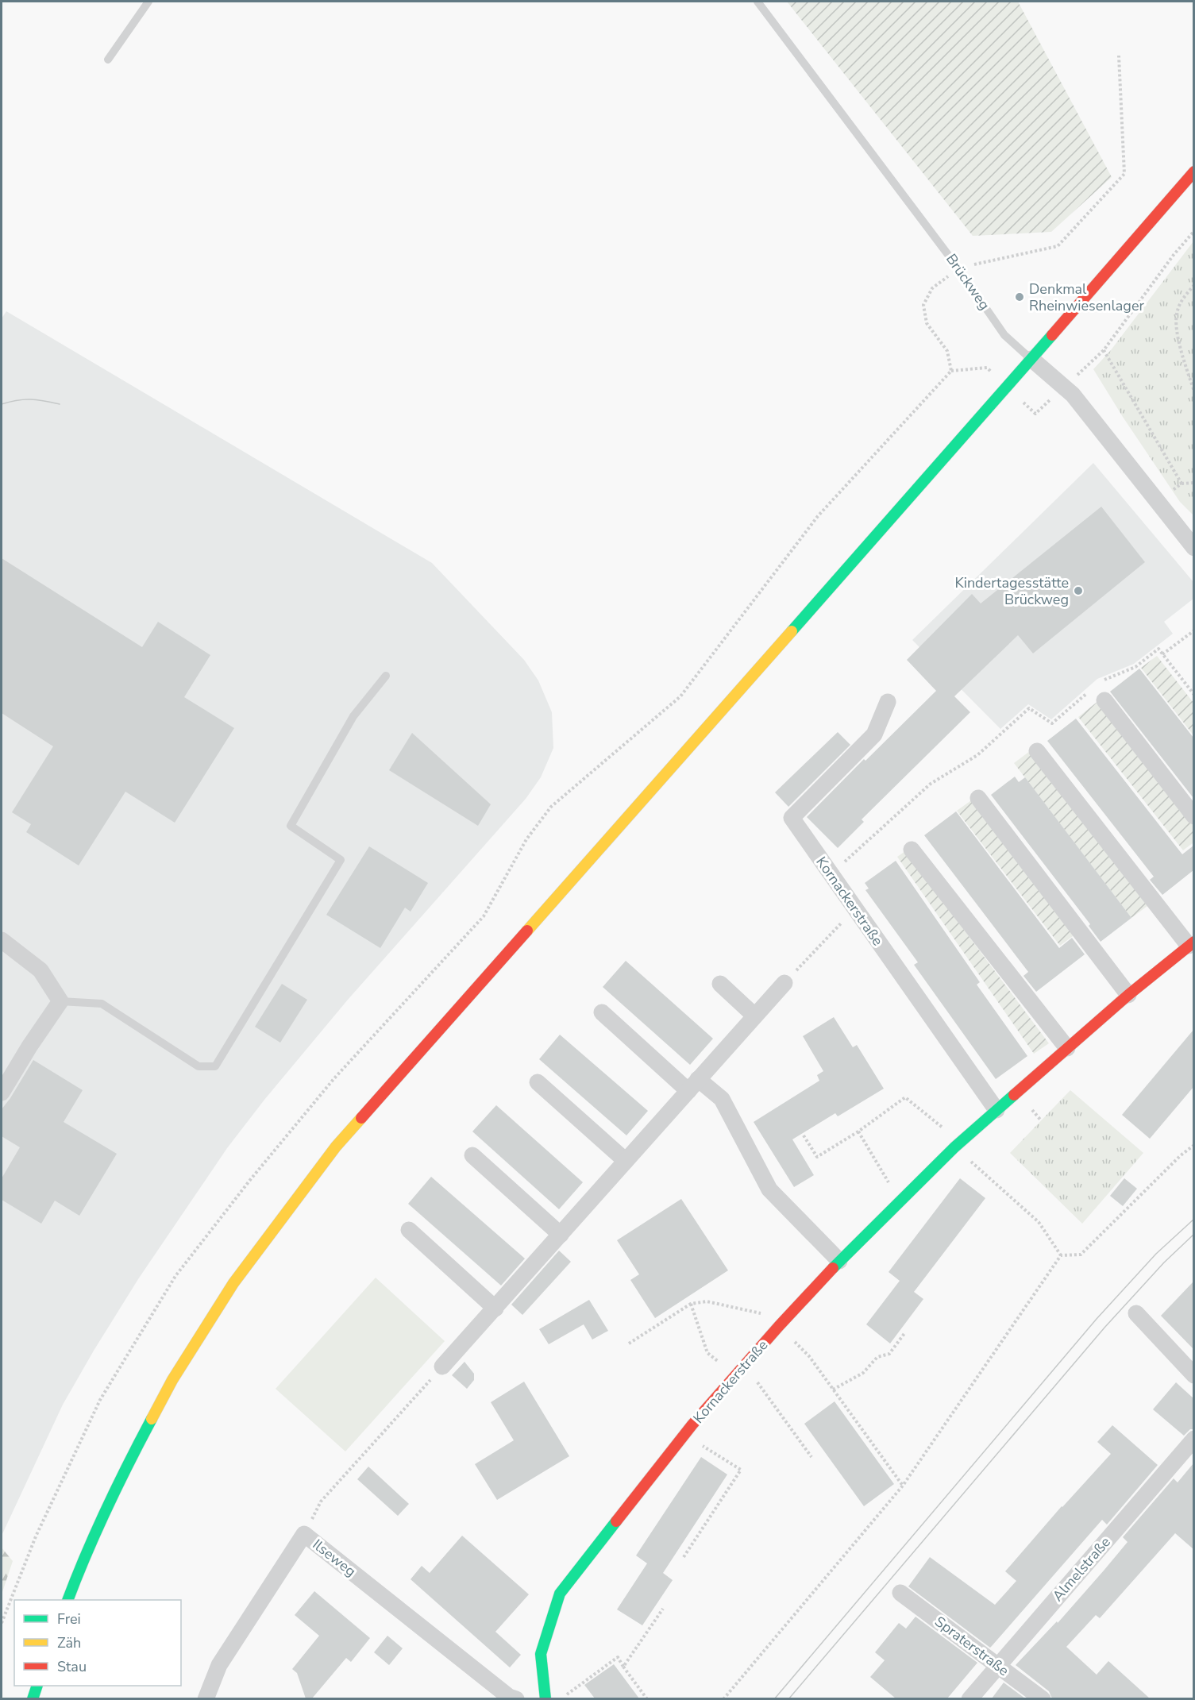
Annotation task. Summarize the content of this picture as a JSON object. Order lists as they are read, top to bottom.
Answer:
{
  "streets": {
    "street": [
      "Brückweg",
      "Kornackerstraße",
      "Ilseweg",
      "Almelstraße",
      "Spraterstraße"
    ]
  },
  "crossings": [
    ["Almelstraße", "Spraterstraße"]
  ],
  "places": ["Denkmal Rheinwiesenlager", "Kindertagesstätte Brückweg"],
  "legend": ["Frei", "Zäh", "Stau"]
}
